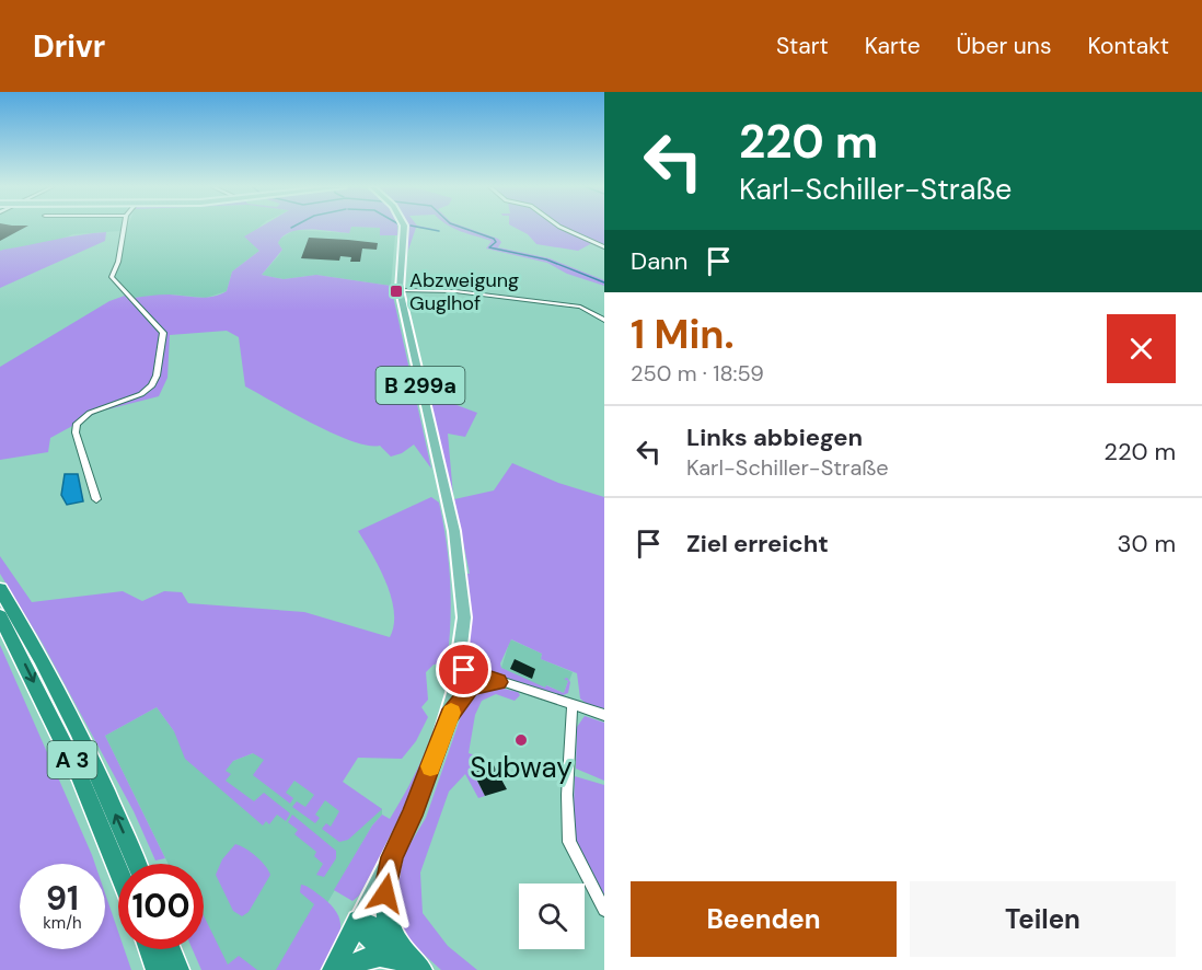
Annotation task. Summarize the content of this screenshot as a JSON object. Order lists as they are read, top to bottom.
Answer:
{
  "streets": {
    "highway": ["A 3"],
    "main road": ["B 299a"]
  },
  "places": {
    "transit": ["Abzweigung Guglhof"],
    "other": ["Subway"]
  },
  "page": {
    "header": "Drivr",
    "nav": [
      "Start",
      "Karte",
      "Über uns",
      "Kontakt"
    ],
    "turn": ["220 m", "Karl-Schiller-Straße"],
    "then": "Dann",
    "heading": ["1 Min.", "250 m · 18:59"],
    "list": [
      {
        "name": "Links abbiegen",
        "note": "Karl-Schiller-Straße",
        "value": "220 m"
      },
      {
        "name": "Ziel erreicht",
        "value": "30 m"
      }
    ],
    "speed": "91 km/h",
    "limit": "100",
    "buttons": ["Beenden", "Teilen"]
  }
}
